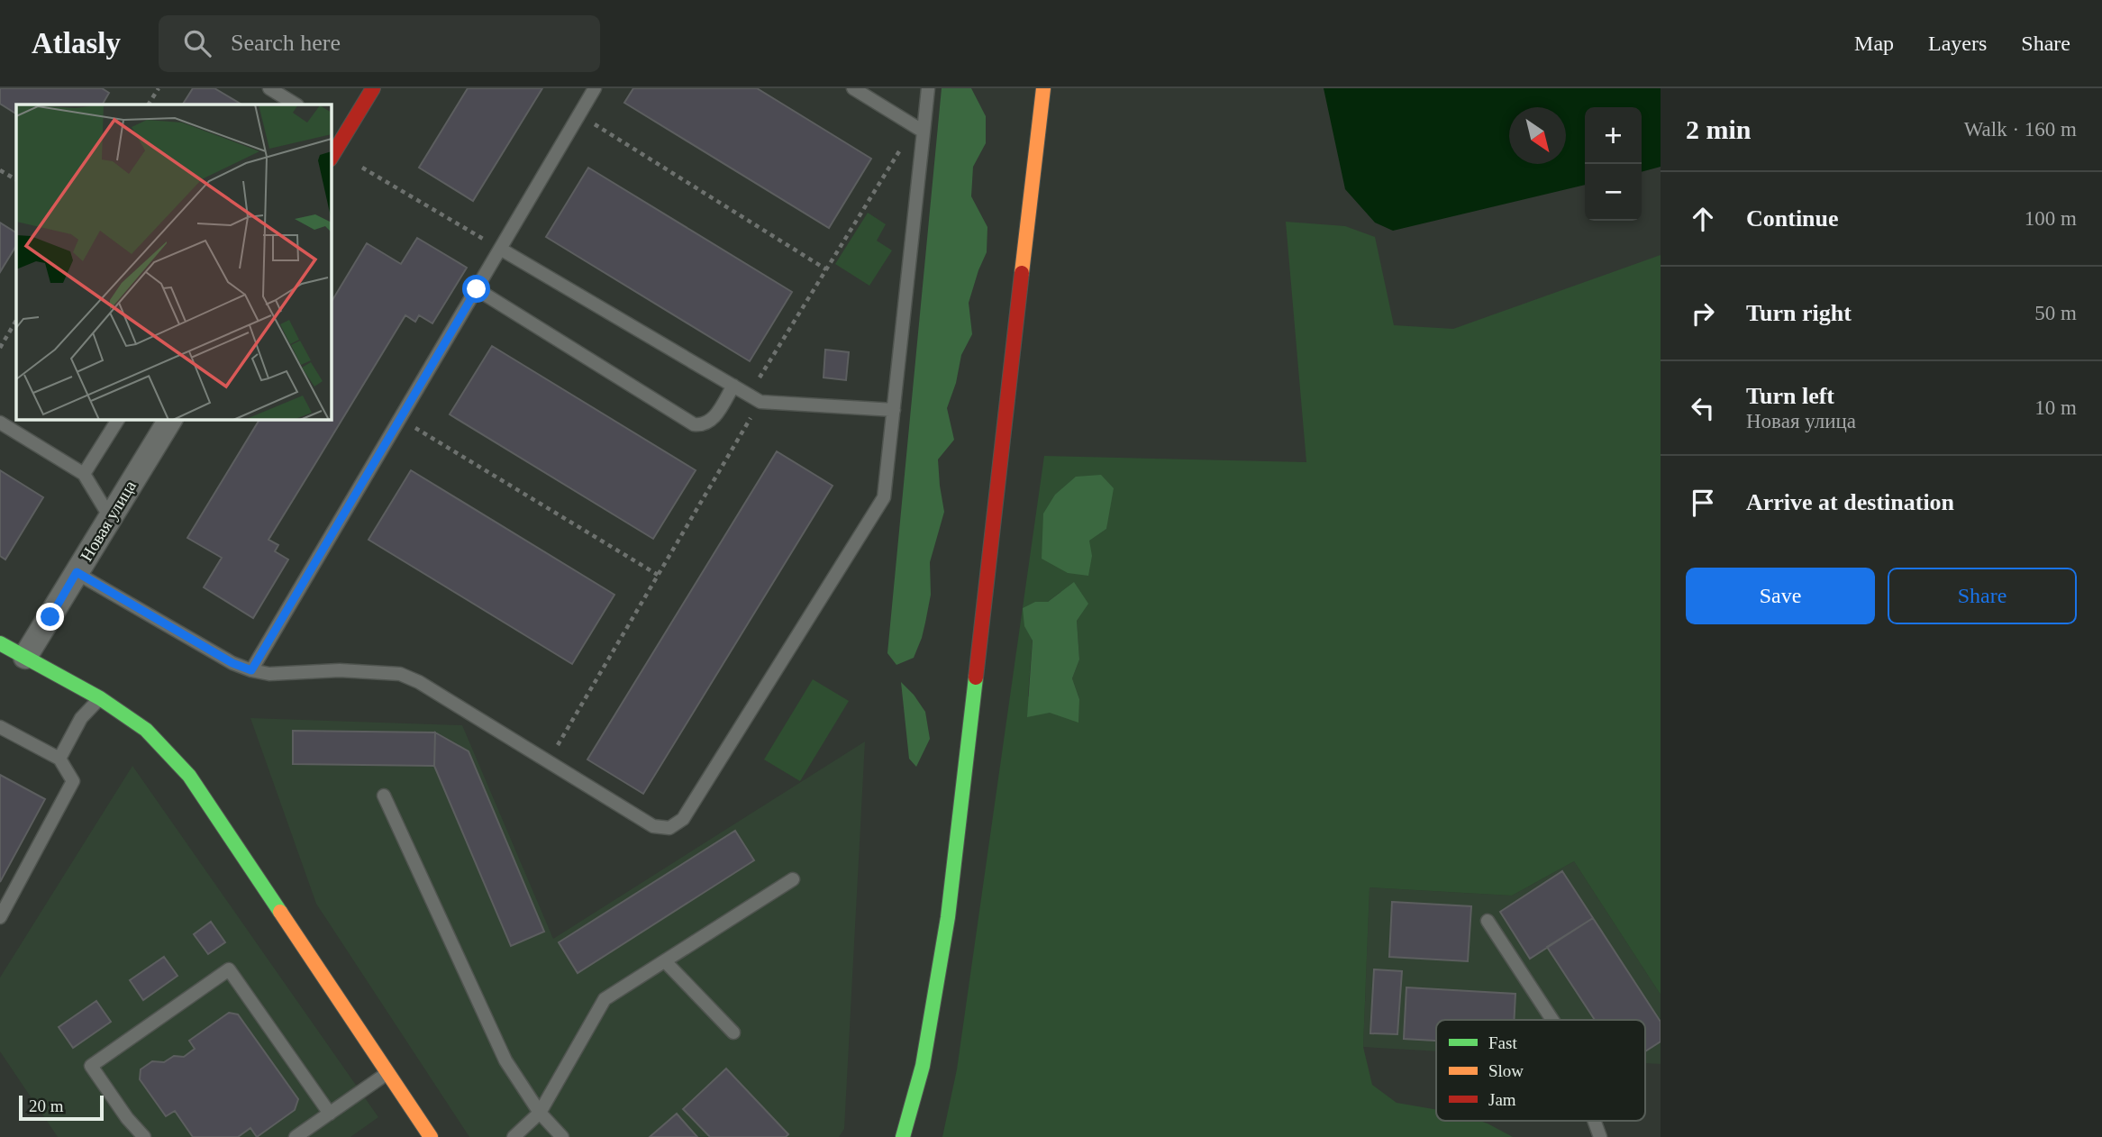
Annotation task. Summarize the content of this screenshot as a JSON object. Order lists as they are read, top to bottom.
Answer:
{
  "streets": {
    "street": ["Новая улица"]
  },
  "legend": ["Fast", "Slow", "Jam"],
  "scale_bar": "20 m",
  "north": "bottom right",
  "page": {
    "header": "Atlasly",
    "search": "Search here",
    "nav": ["Map", "Layers", "Share"],
    "heading": ["2 min", "Walk · 160 m"],
    "map_buttons": ["+", "−"],
    "list": [
      ["Continue", "100 m"],
      ["Turn right", "50 m"],
      ["Turn left", "Новая улица", "10 m"],
      "Arrive at destination"
    ],
    "buttons": ["Save", "Share"],
    "scale": "20 m"
  }
}
